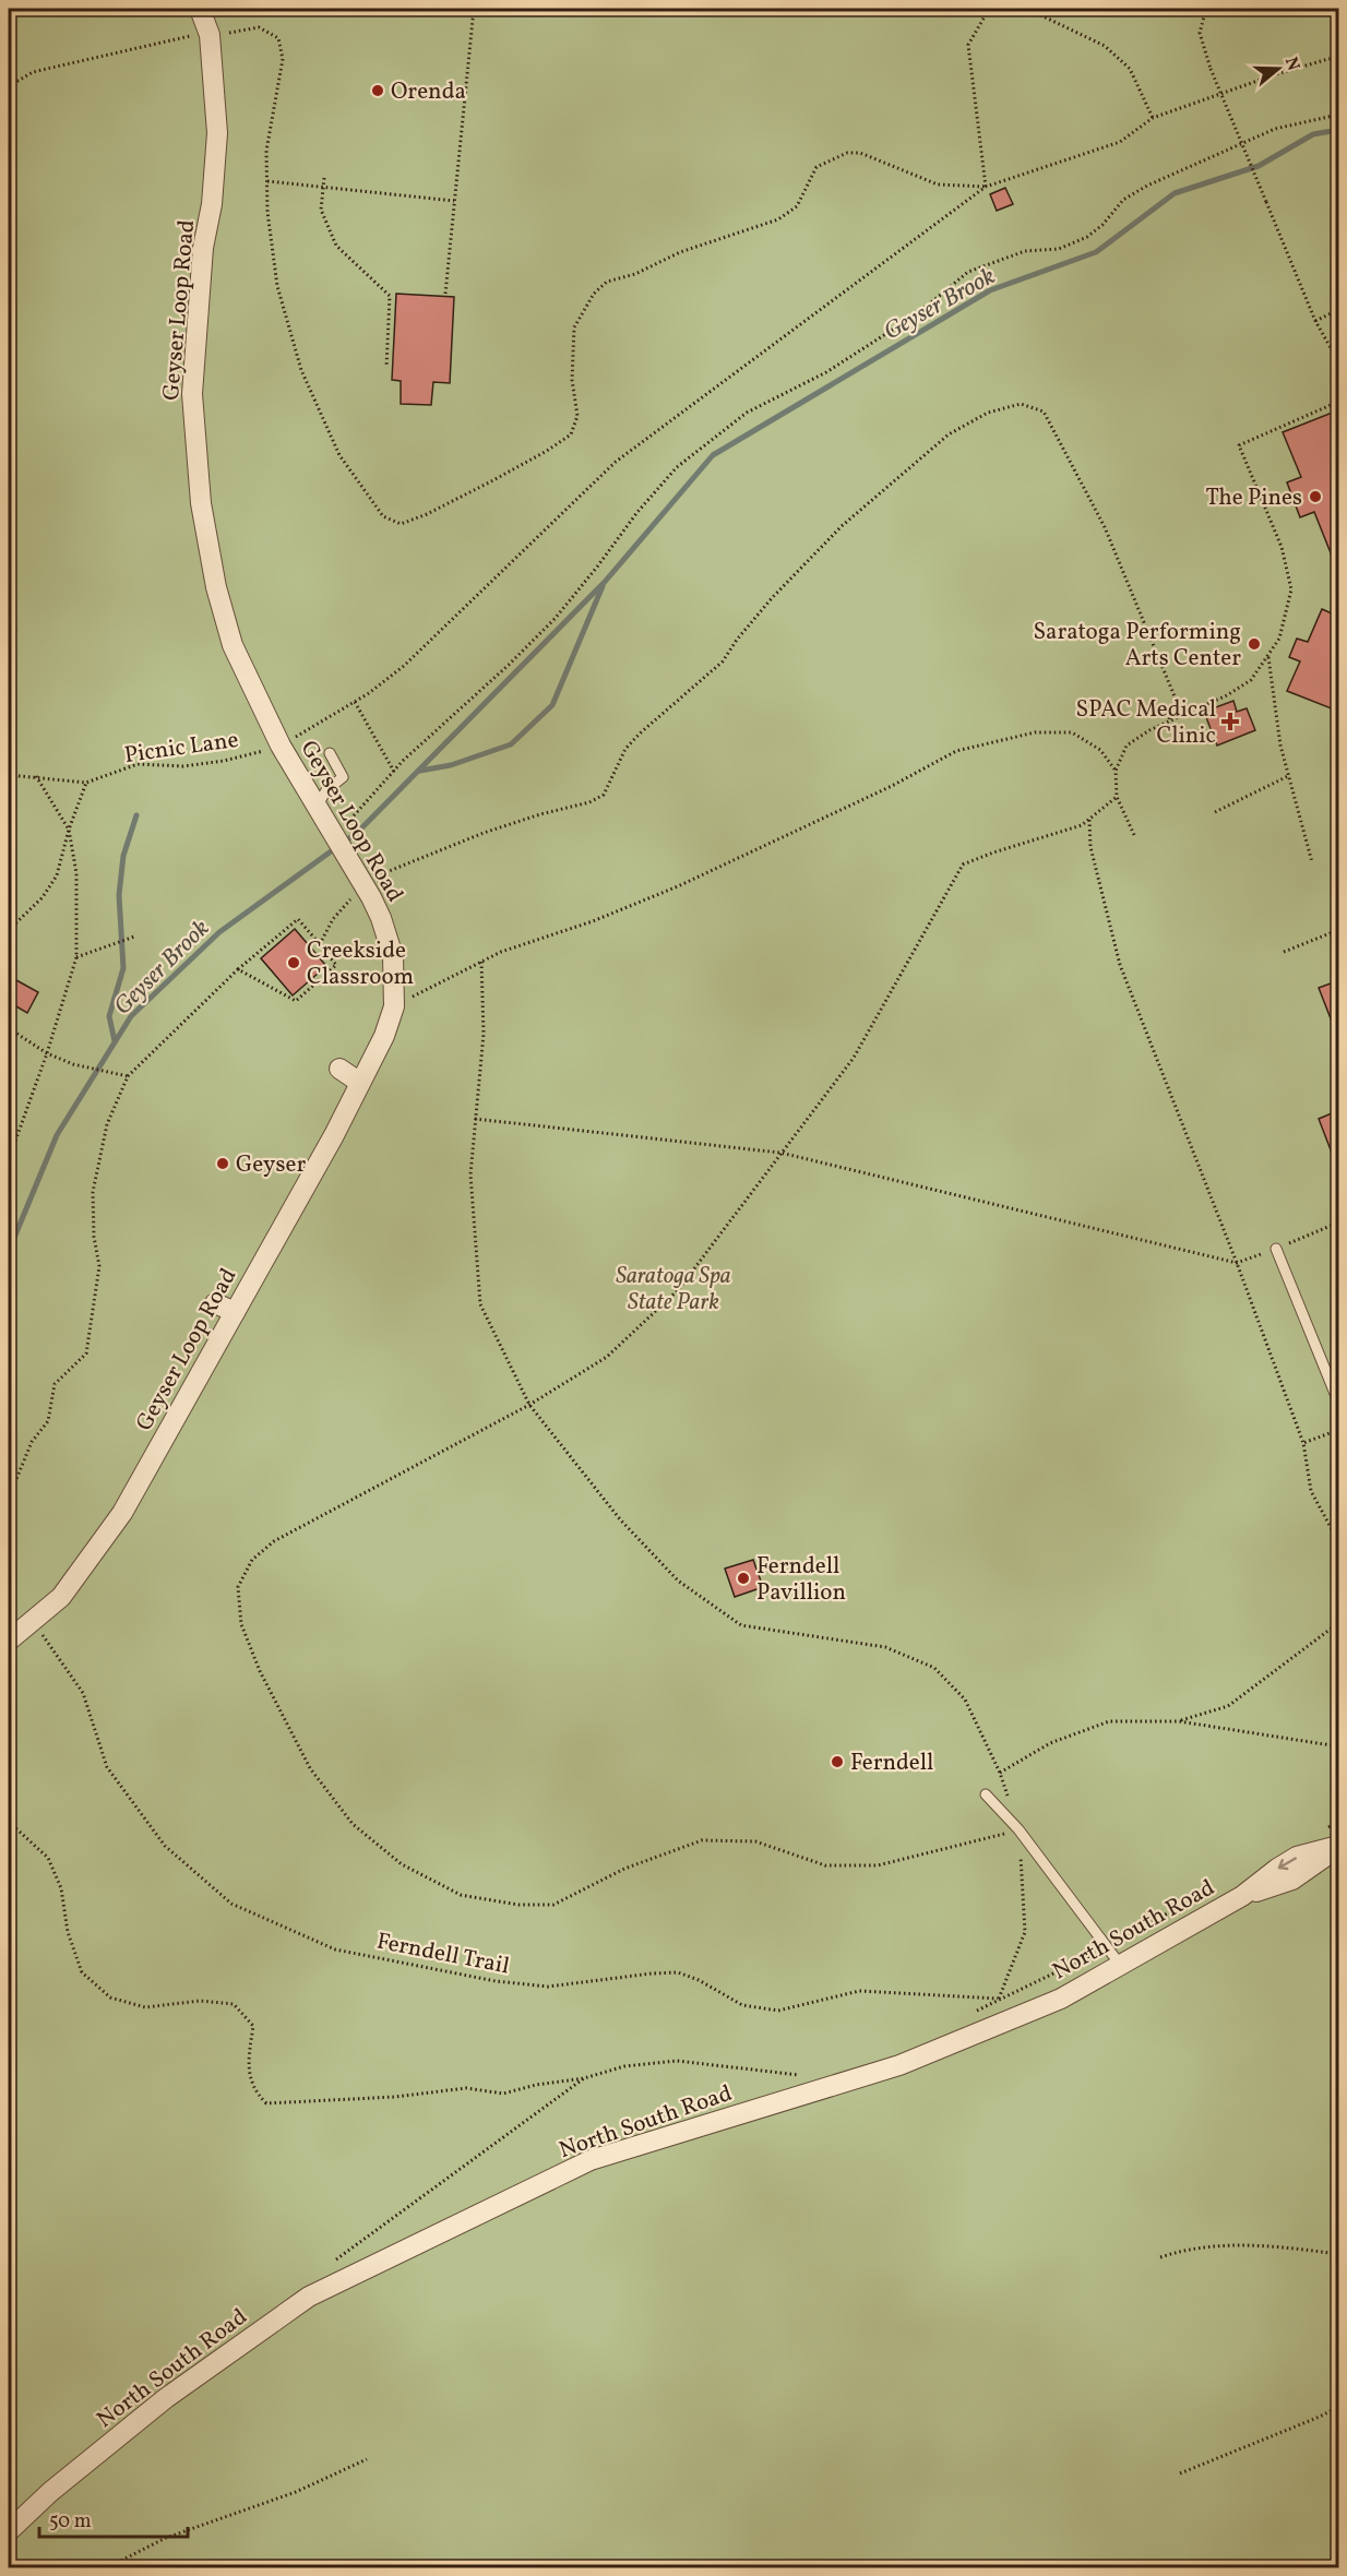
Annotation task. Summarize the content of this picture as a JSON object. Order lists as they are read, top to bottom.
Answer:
{
  "streets": {
    "street": ["Geyser Loop Road", "North South Road"],
    "path": ["Picnic Lane", "Ferndell Trail"]
  },
  "crossings": [
    ["Geyser Loop Road", "Picnic Lane"],
    ["Geyser Loop Road", "Ferndell Trail"]
  ],
  "water": ["Geyser Brook"],
  "parks": ["Saratoga Spa State Park"],
  "places": {
    "other": [
      "Orenda",
      "The Pines",
      "Saratoga Performing Arts Center",
      "Creekside Classroom",
      "Geyser",
      "Ferndell Pavillion",
      "Ferndell"
    ],
    "health": ["SPAC Medical Clinic"]
  },
  "scale_bar": "50 m",
  "north": "right"
}
